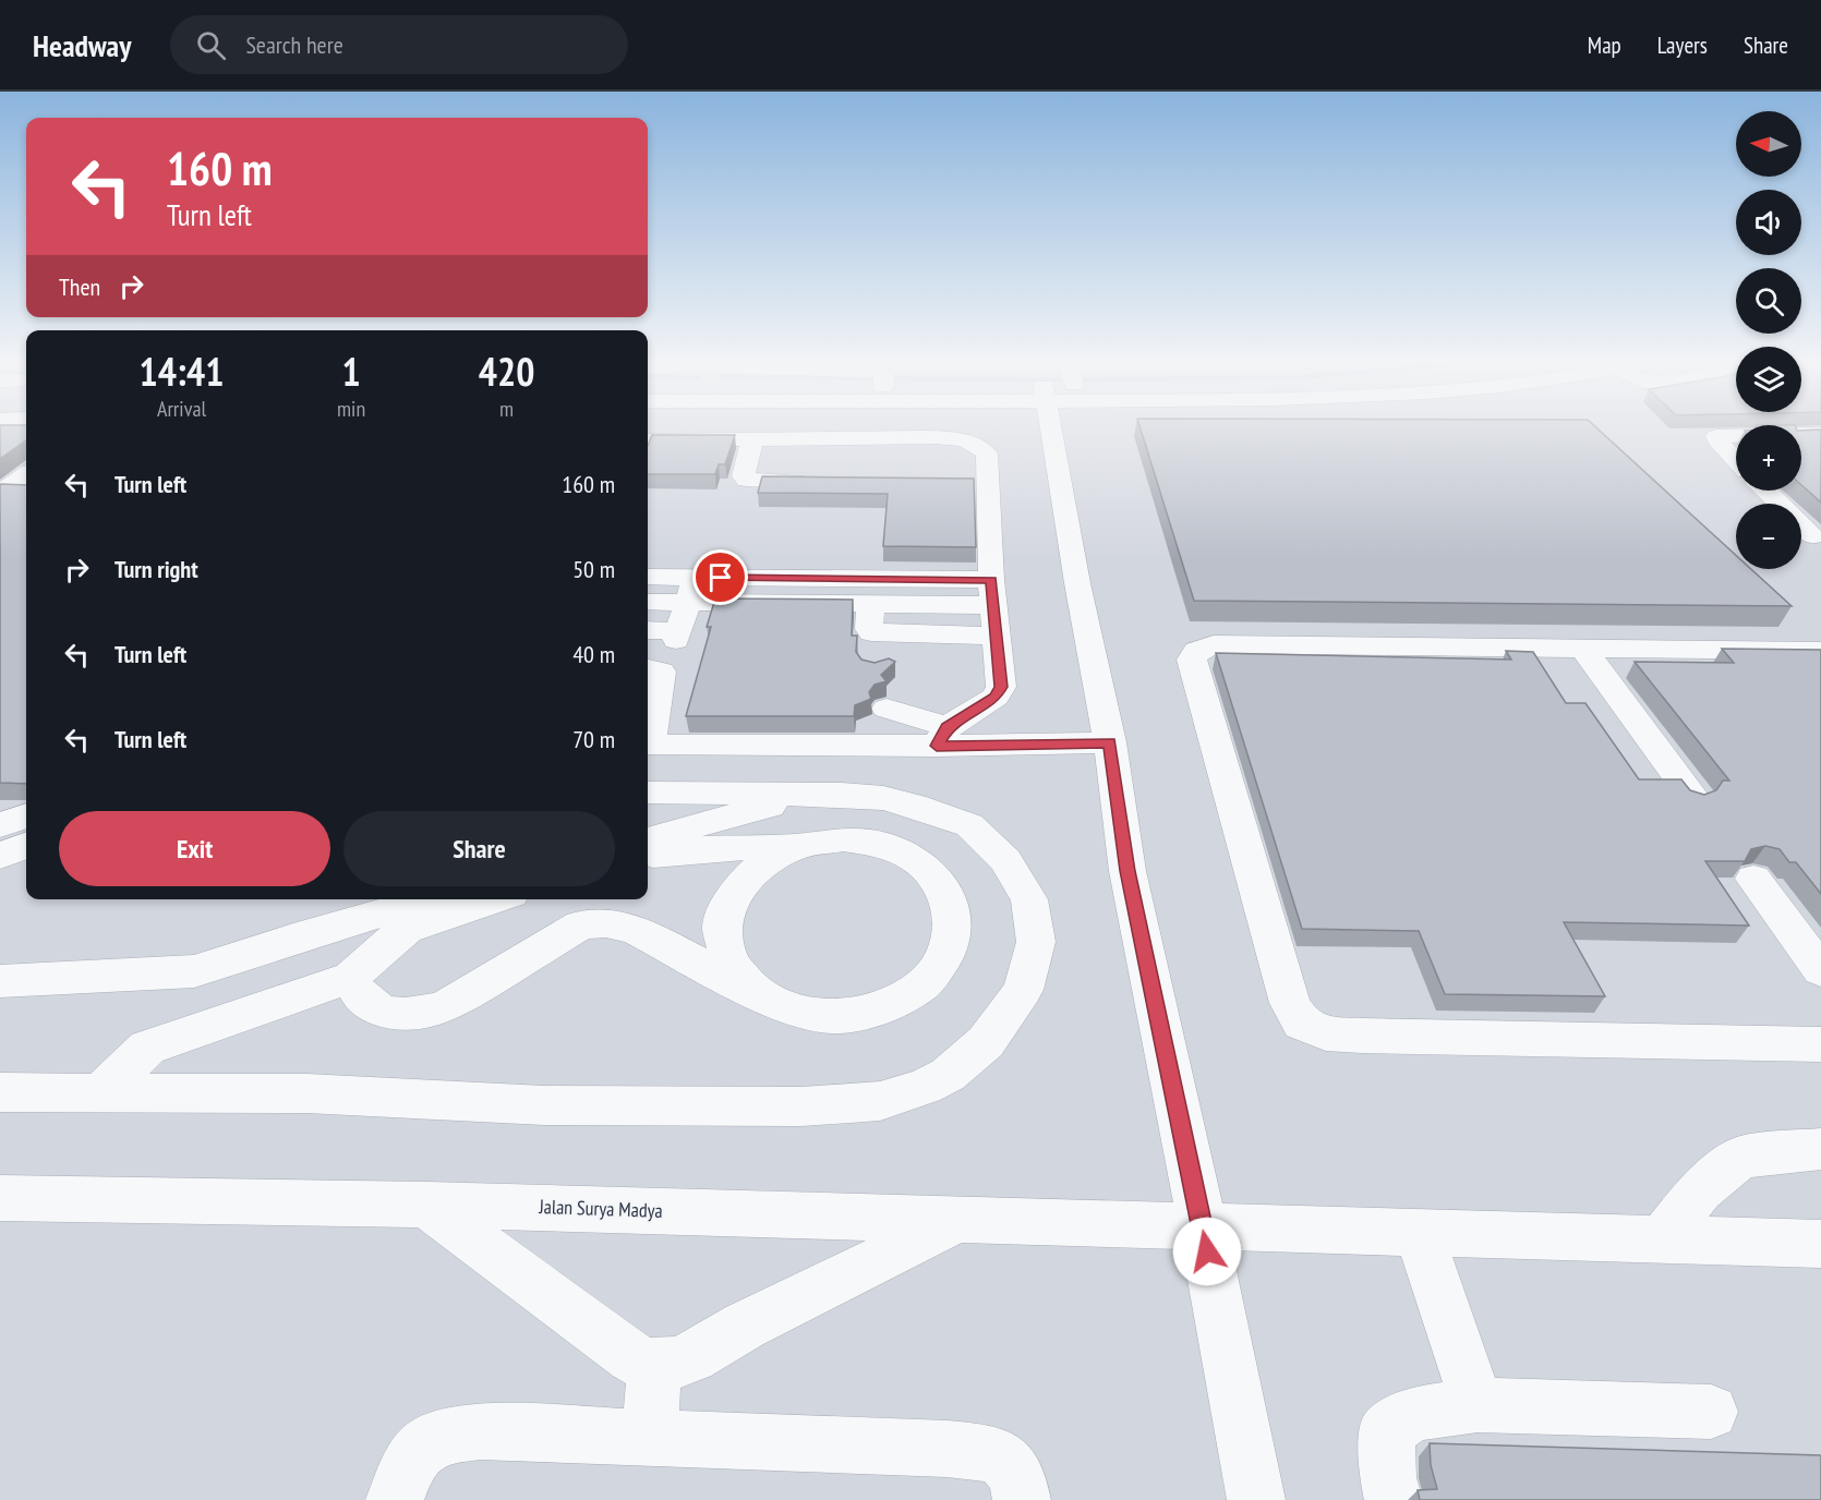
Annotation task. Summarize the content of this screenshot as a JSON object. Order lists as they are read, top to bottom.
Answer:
{
  "streets": {
    "street": ["Jalan Surya Madya"]
  },
  "north": "left",
  "page": {
    "header": "Headway",
    "search": "Search here",
    "nav": ["Map", "Layers", "Share"],
    "map_buttons": ["+", "−"],
    "turn": ["160 m", "Turn left"],
    "then": "Then",
    "eta": [
      "14:41",
      "Arrival",
      "1",
      "min",
      "420",
      "m"
    ],
    "list": [
      {
        "name": "Turn left",
        "value": "160 m"
      },
      {
        "name": "Turn right",
        "value": "50 m"
      },
      {
        "name": "Turn left",
        "value": "40 m"
      },
      {
        "name": "Turn left",
        "value": "70 m"
      }
    ],
    "buttons": ["Exit", "Share"]
  }
}
